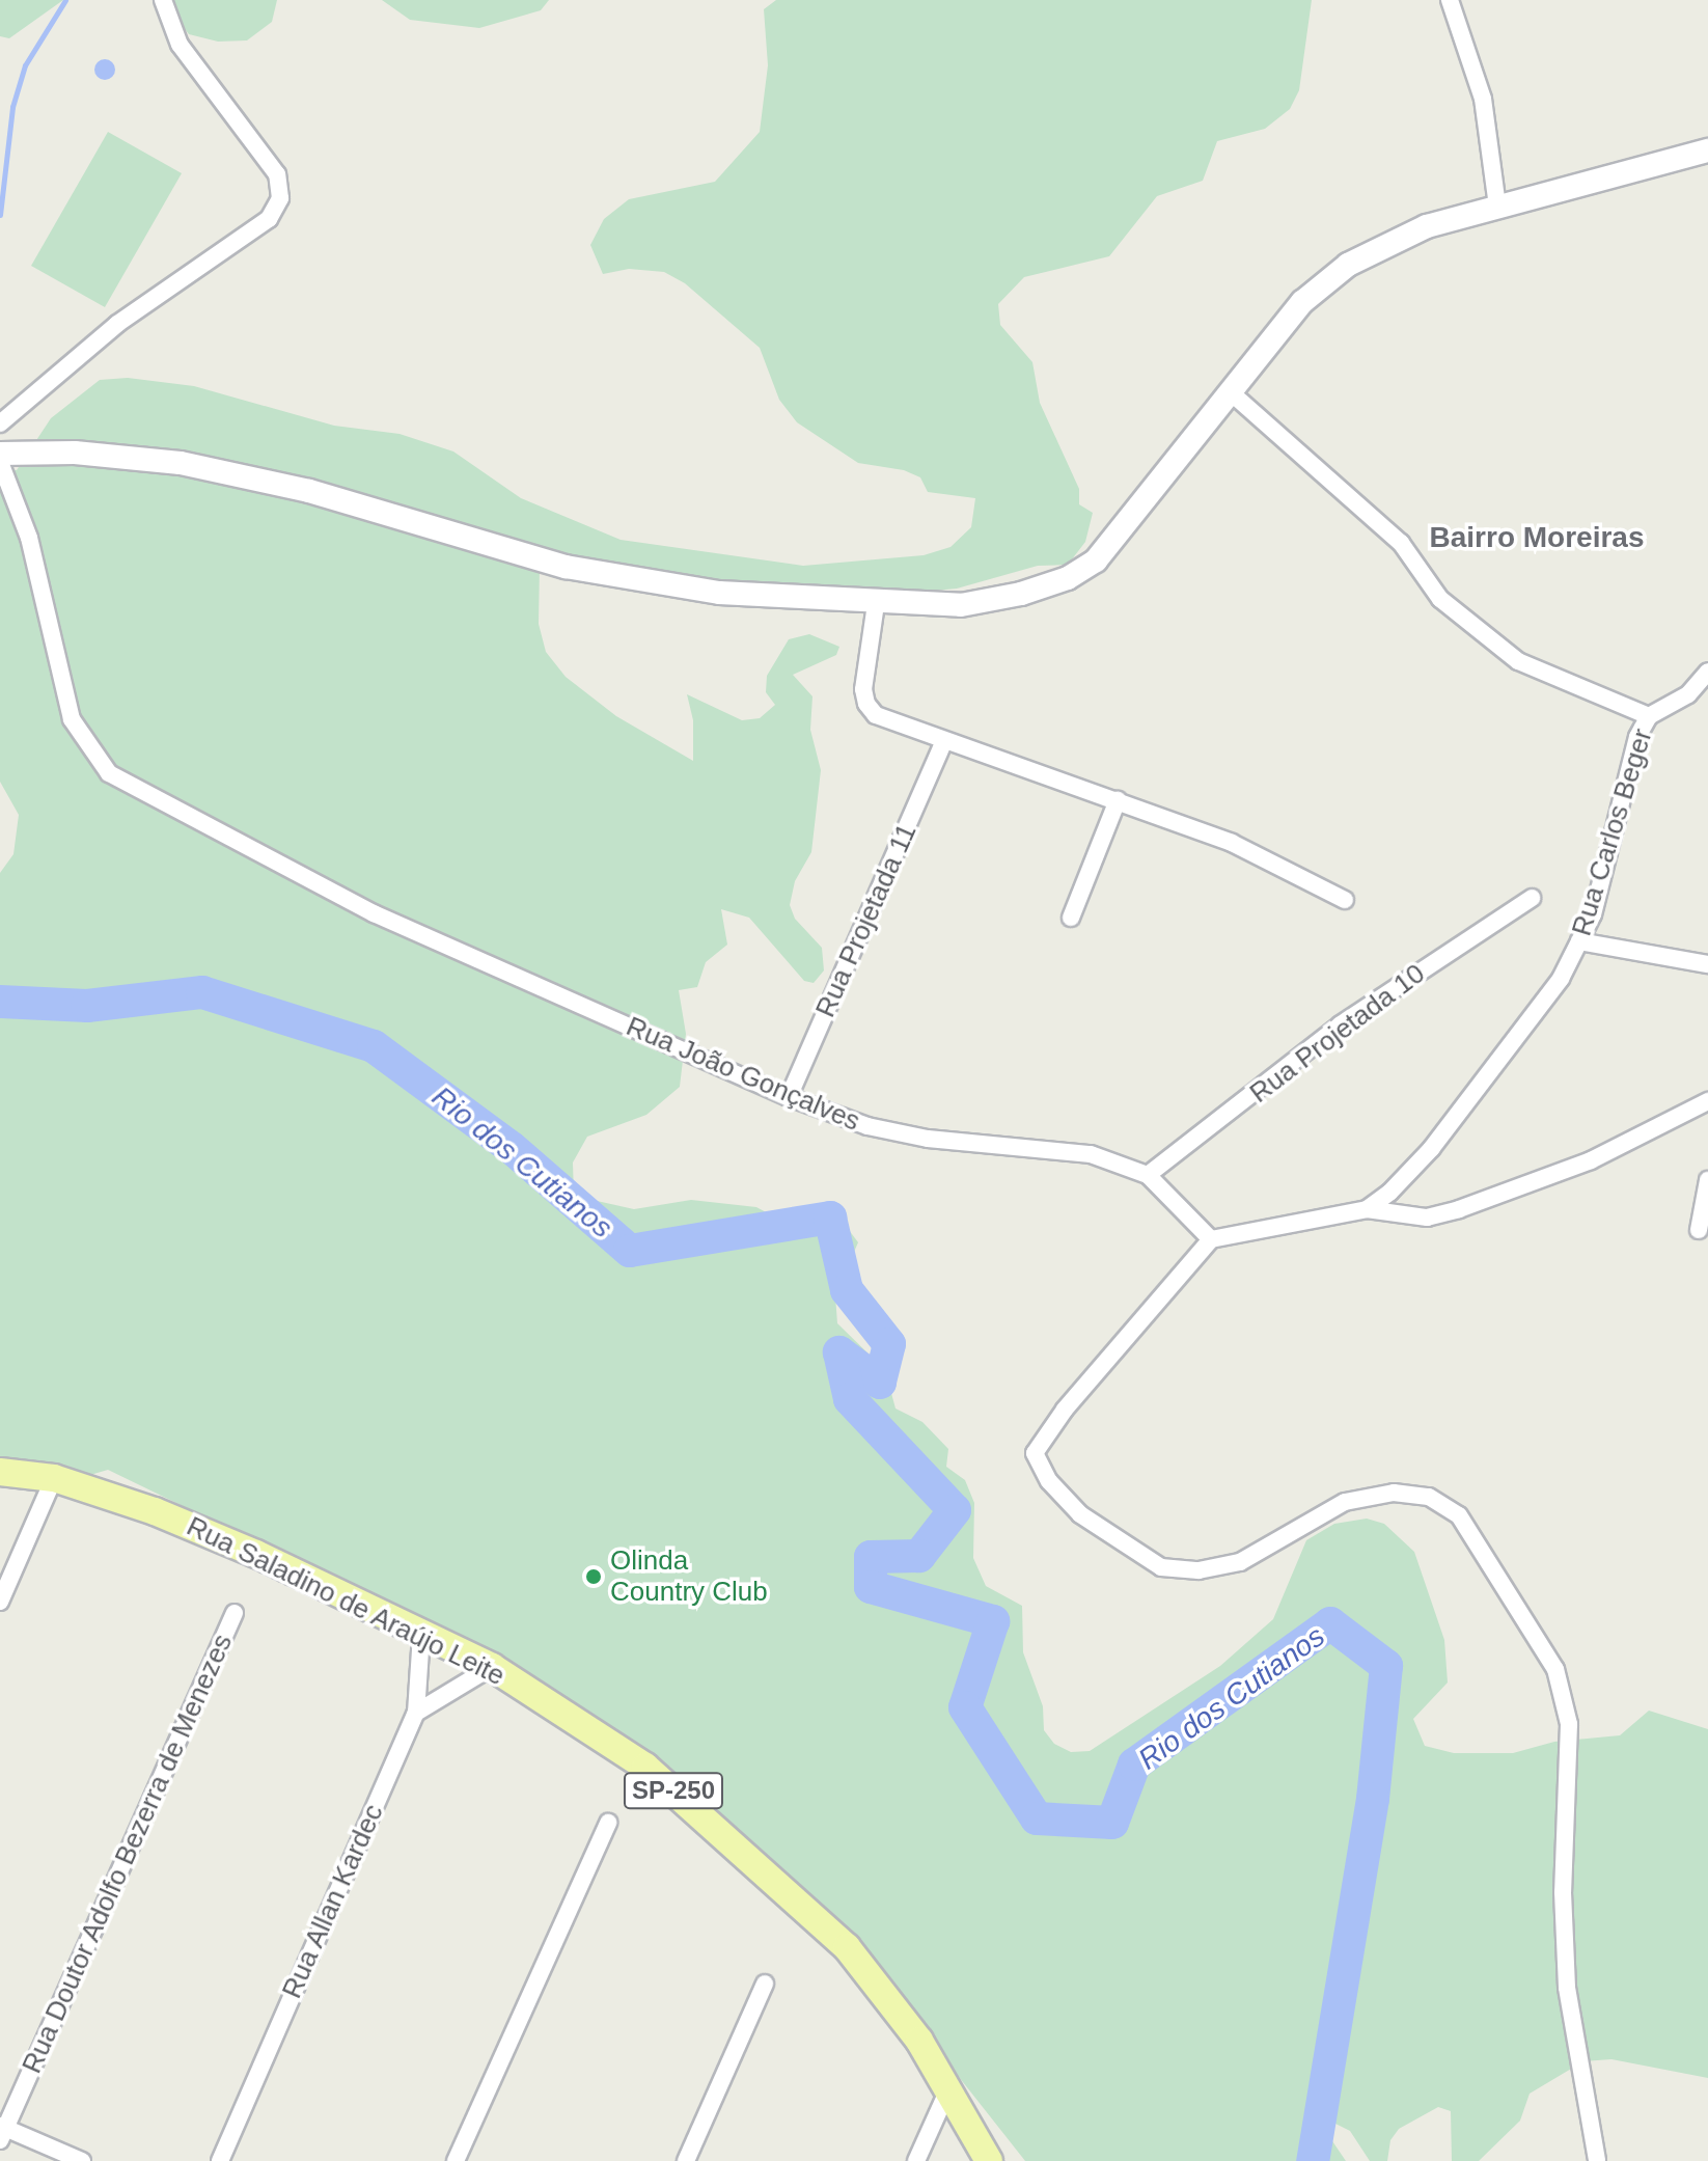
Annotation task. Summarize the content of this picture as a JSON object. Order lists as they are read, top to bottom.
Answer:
{
  "streets": {
    "main road": ["Rua Saladino de Araújo Leite", "SP-250"],
    "street": [
      "Rua Carlos Beger",
      "Rua Projetada 11",
      "Rua Projetada 10",
      "Rua João Gonçalves",
      "Rua Doutor Adolfo Bezerra de Menezes",
      "Rua Allan Kardec"
    ]
  },
  "crossings": [
    ["Rua Projetada 11", "Rua João Gonçalves"],
    ["Rua Projetada 10", "Rua João Gonçalves"],
    ["Rua Saladino de Araújo Leite", "Rua Allan Kardec"]
  ],
  "districts": ["Bairro Moreiras"],
  "water": ["Rio dos Cutianos"],
  "places": ["Olinda Country Club"]
}
